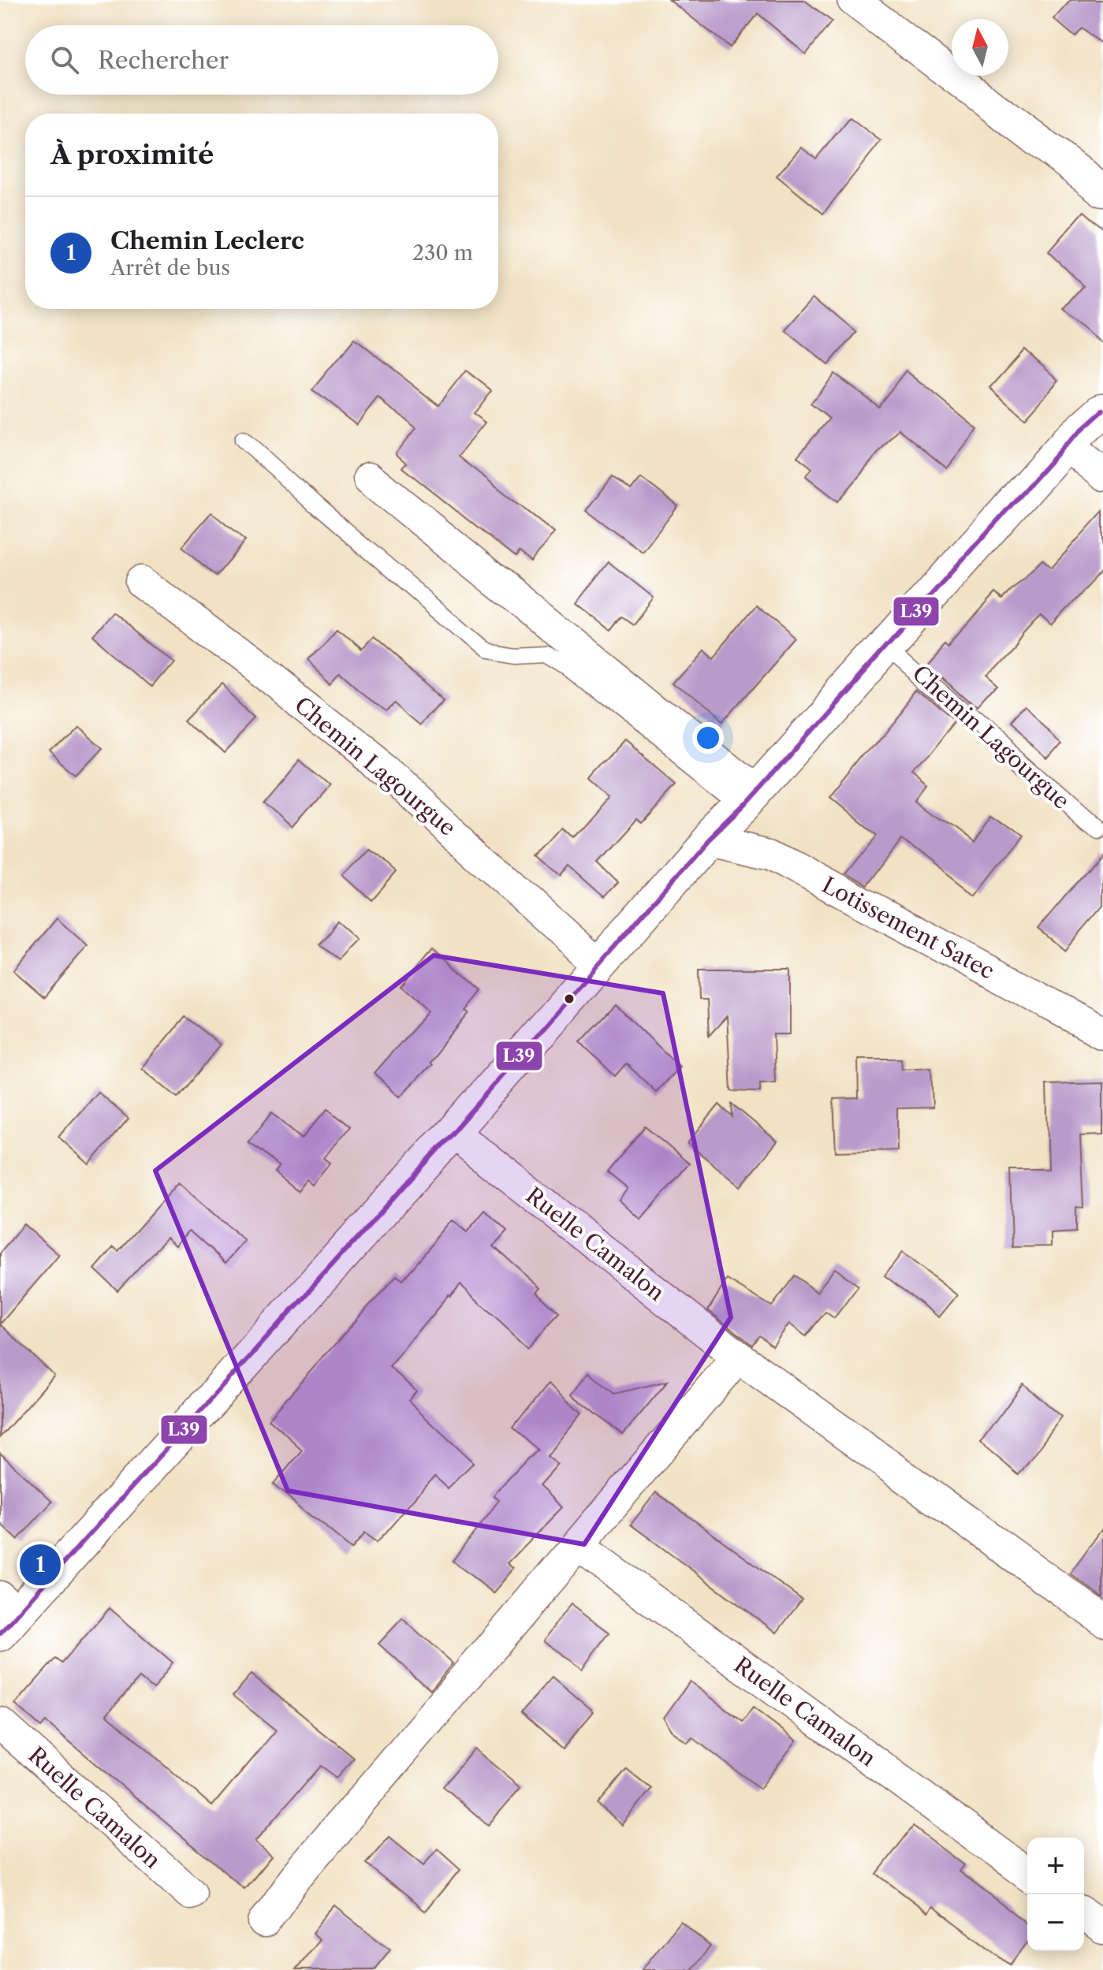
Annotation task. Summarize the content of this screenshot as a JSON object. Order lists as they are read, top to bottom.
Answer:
{
  "streets": {
    "street": ["Chemin Lagourgue", "Lotissement Satec", "Ruelle Camalon"]
  },
  "lines": ["transit line L39"],
  "north": "top",
  "page": {
    "search": "Rechercher",
    "heading": "À proximité",
    "list": [
      {
        "mark": "1",
        "name": "Chemin Leclerc",
        "note": "Arrêt de bus",
        "value": "230 m"
      }
    ],
    "pins": "1",
    "map_buttons": ["+", "−"]
  }
}
